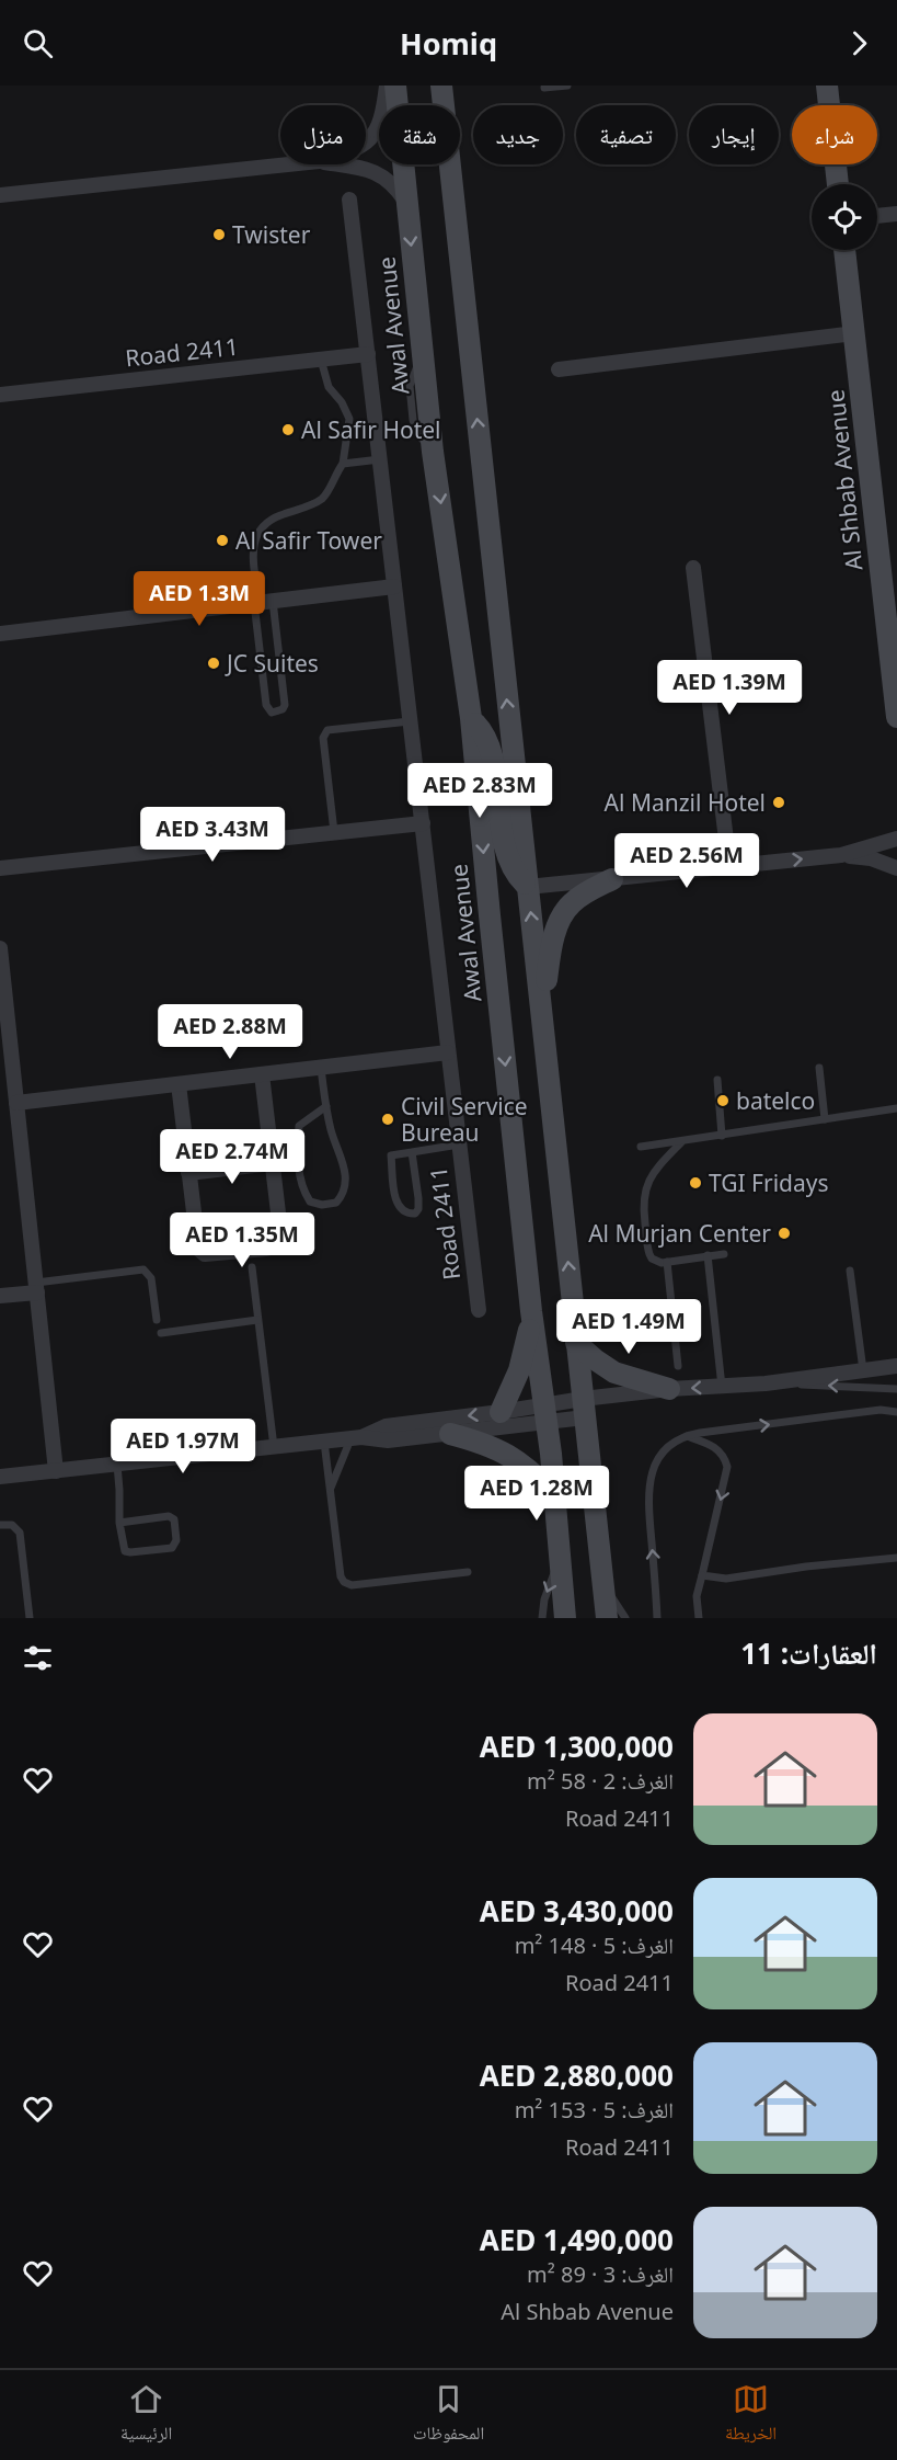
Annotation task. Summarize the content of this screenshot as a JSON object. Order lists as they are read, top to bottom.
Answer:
{
  "streets": {
    "main road": ["Awal Avenue", "Al Shbab Avenue"],
    "street": ["Road 2411"]
  },
  "places": [
    "Twister",
    "Al Safir Hotel",
    "Al Safir Tower",
    "JC Suites",
    "Al Manzil Hotel",
    "batelco",
    "Civil Service Bureau",
    "TGI Fridays",
    "Al Murjan Center"
  ],
  "page": {
    "header": "Homiq",
    "chip": [
      "شراء",
      "إيجار",
      "تصفية",
      "جديد",
      "شقة",
      "منزل"
    ],
    "price": [
      "AED 1.3M",
      "AED 1.39M",
      "AED 2.83M",
      "AED 3.43M",
      "AED 2.56M",
      "AED 2.88M",
      "AED 2.74M",
      "AED 1.35M",
      "AED 1.49M",
      "AED 1.97M",
      "AED 1.28M"
    ],
    "heading": "العقارات: 11",
    "list": [
      {
        "name": "AED 1,300,000",
        "note": "الغرف: 2 · 58 m² · Road 2411"
      },
      {
        "name": "AED 3,430,000",
        "note": "الغرف: 5 · 148 m² · Road 2411"
      },
      {
        "name": "AED 2,880,000",
        "note": "الغرف: 5 · 153 m² · Road 2411"
      },
      {
        "name": "AED 1,490,000",
        "note": "الغرف: 3 · 89 m² · Al Shbab Avenue"
      }
    ],
    "tabs": ["الخريطة", "المحفوظات", "الرئيسية"]
  }
}
